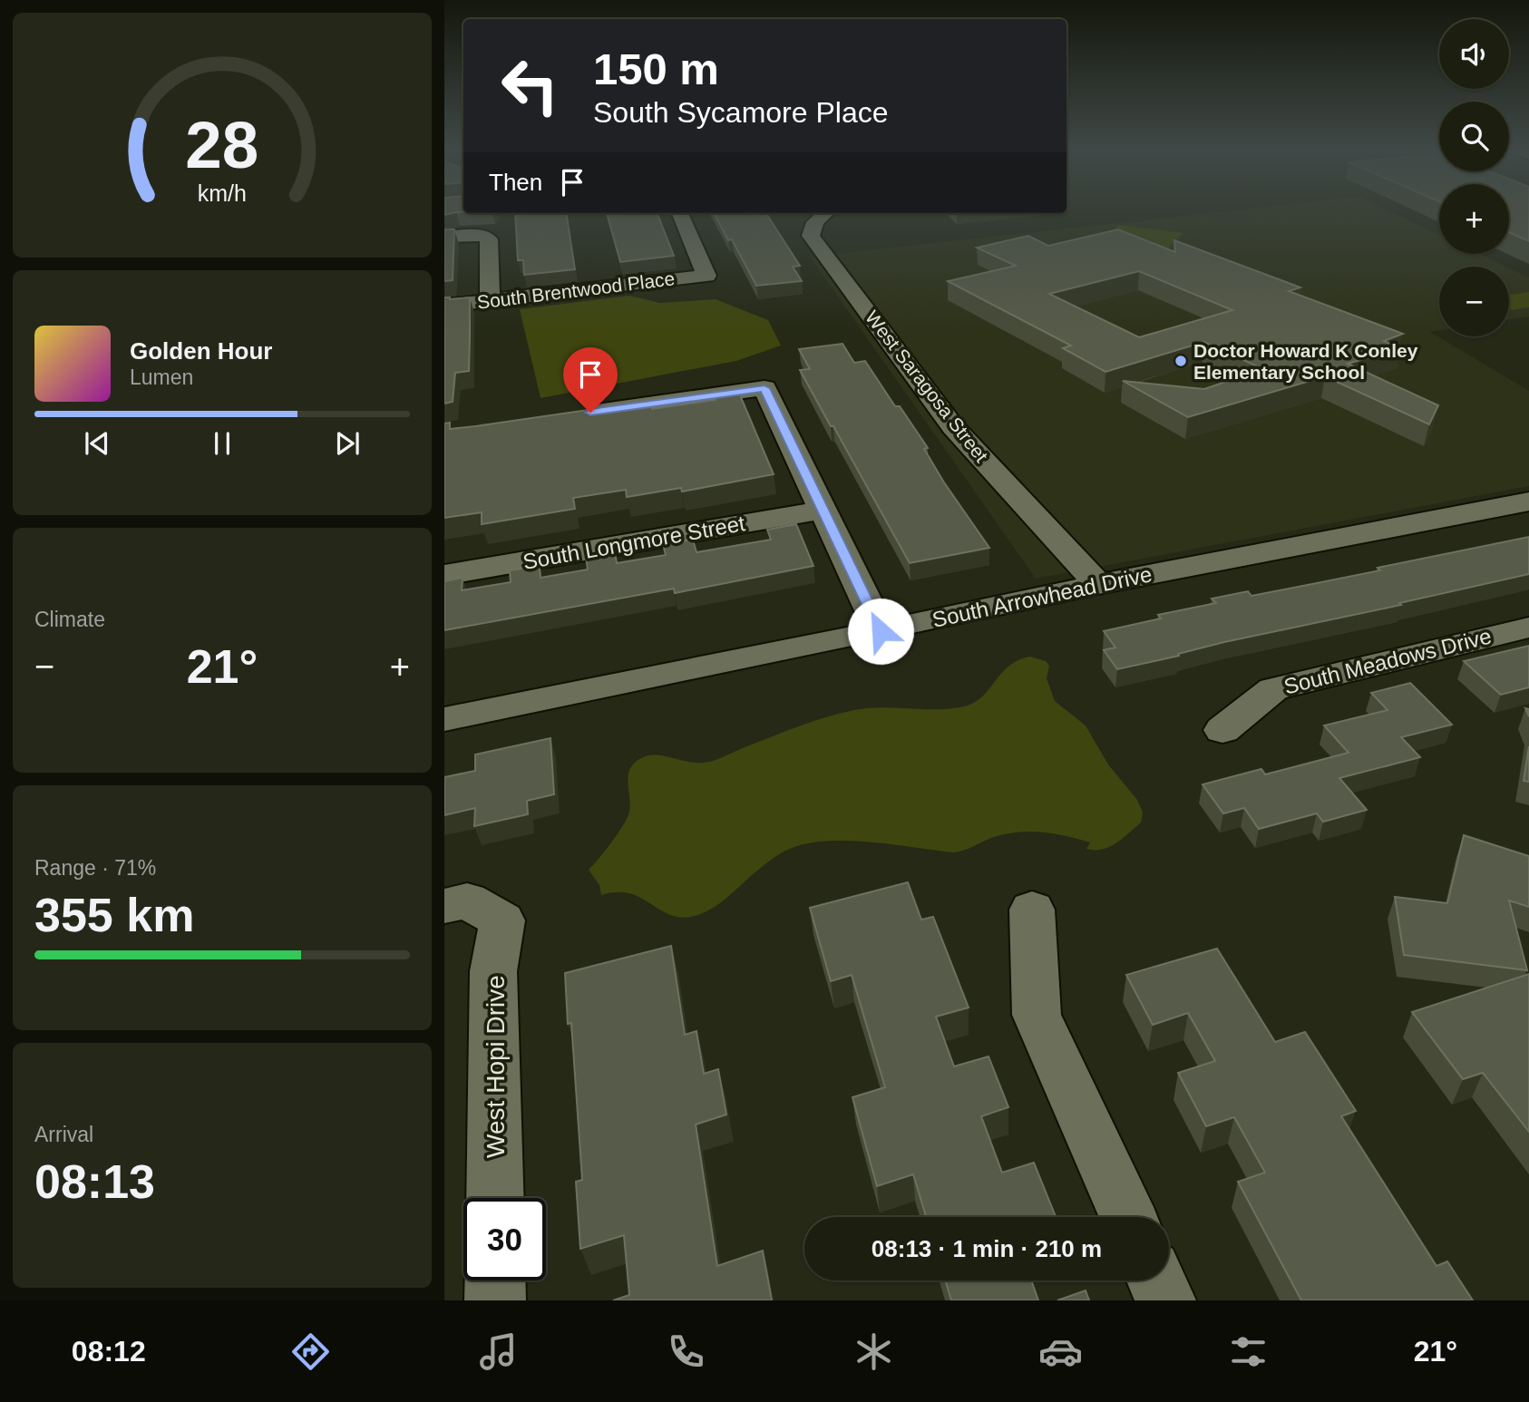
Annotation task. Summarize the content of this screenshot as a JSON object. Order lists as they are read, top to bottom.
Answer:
{
  "streets": {
    "street": [
      "South Brentwood Place",
      "West Saragosa Street",
      "South Longmore Street",
      "South Arrowhead Drive",
      "South Meadows Drive",
      "West Hopi Drive"
    ]
  },
  "crossings": [
    ["West Saragosa Street", "South Arrowhead Drive"]
  ],
  "places": ["Doctor Howard K Conley Elementary School"],
  "page": {
    "map_buttons": ["+", "−"],
    "turn": ["150 m", "South Sycamore Place"],
    "then": "Then",
    "song": ["Golden Hour", "Lumen"],
    "tile": [
      "Climate",
      ["Range · 71%", "355 km"],
      ["Arrival", "08:13"]
    ],
    "heat": ["−", "21°", "+"],
    "limit": "30",
    "trip": "08:13 · 1 min · 210 m",
    "tabs": ["08:12", "21°"],
    "gauge": ["28", "km/h"]
  }
}
